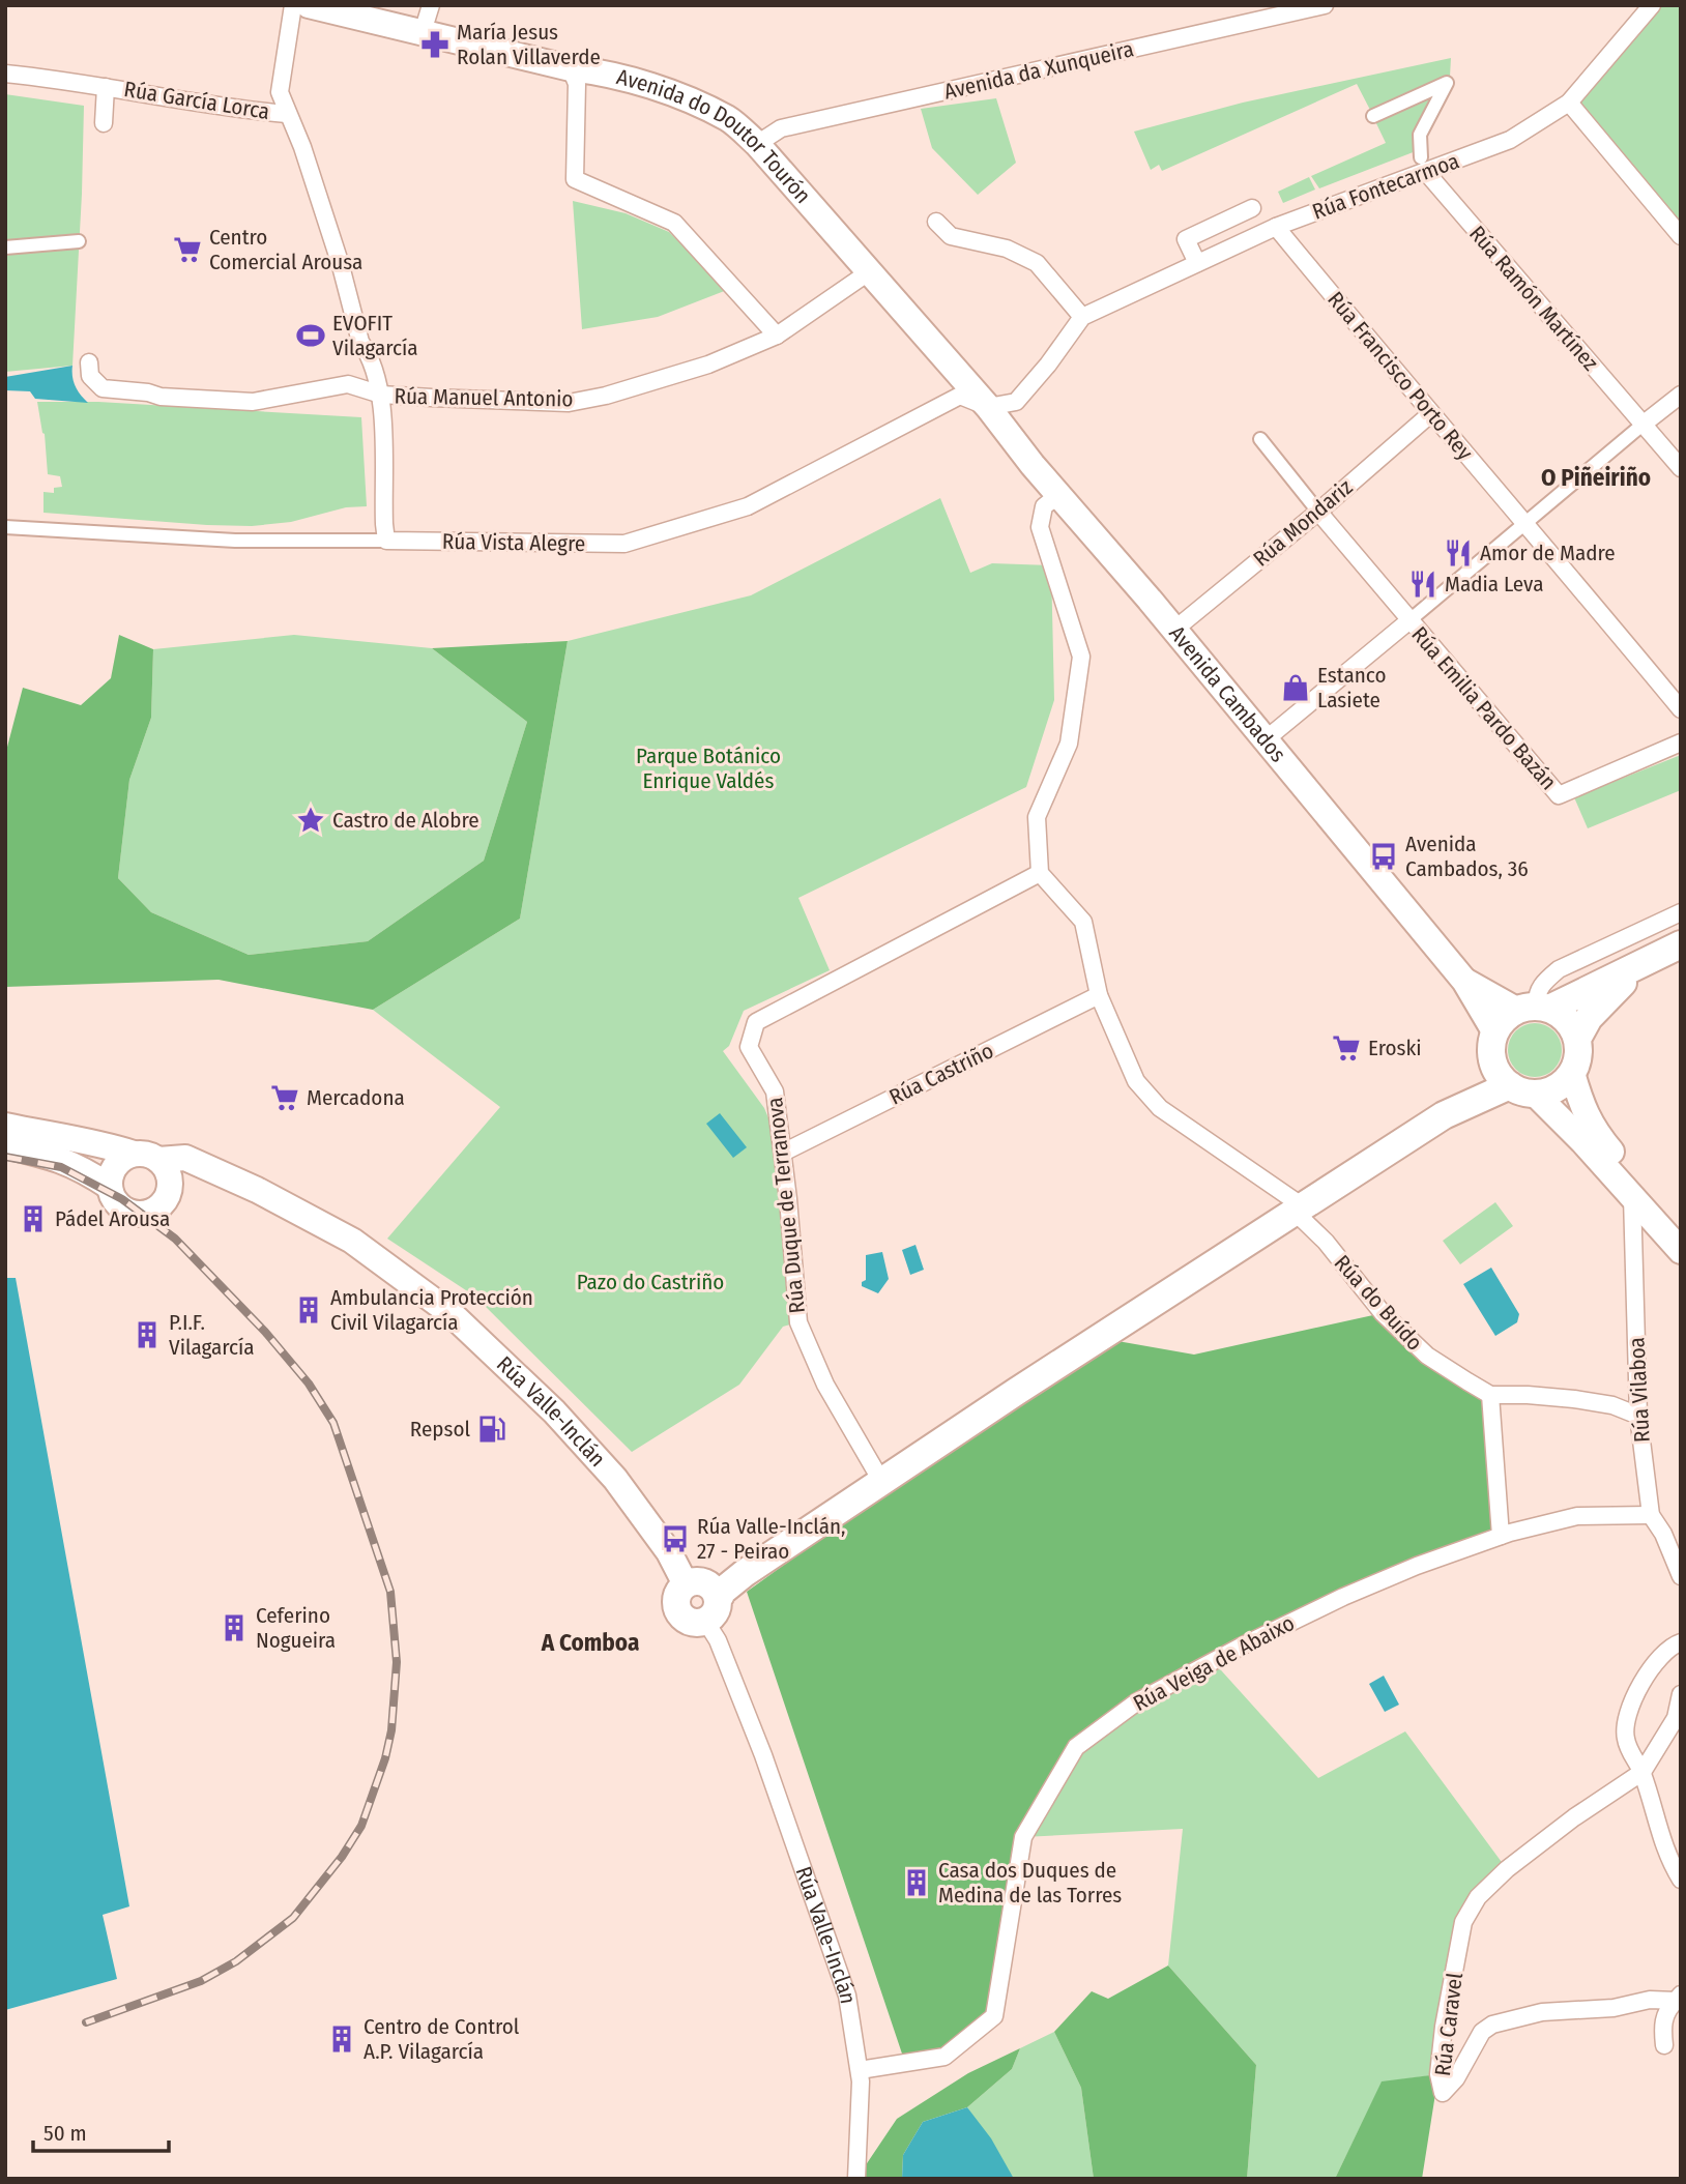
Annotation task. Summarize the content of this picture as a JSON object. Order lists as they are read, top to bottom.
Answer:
{
  "streets": {
    "main road": ["Avenida do Doutor Tourón", "Avenida Cambados", "Rúa Valle-Inclán"],
    "street": [
      "Avenida da Xunqueira",
      "Rúa García Lorca",
      "Rúa Fontecarmoa",
      "Rúa Ramón Martínez",
      "Rúa Francisco Porto Rey",
      "Rúa Manuel Antonio",
      "Rúa Mondariz",
      "Rúa Vista Alegre",
      "Rúa Emilia Pardo Bazán",
      "Rúa Castriño",
      "Rúa Duque de Terranova",
      "Rúa do Buído",
      "Rúa Vilaboa",
      "Rúa Veiga de Abaixo",
      "Rúa Caravel"
    ]
  },
  "crossings": [
    ["Avenida da Xunqueira", "Avenida do Doutor Tourón"],
    ["Avenida do Doutor Tourón", "Rúa Fontecarmoa"],
    ["Avenida do Doutor Tourón", "Rúa Manuel Antonio"],
    ["Avenida do Doutor Tourón", "Rúa Vista Alegre"],
    ["Avenida do Doutor Tourón", "Avenida Cambados"],
    ["Rúa Fontecarmoa", "Rúa Ramón Martínez"],
    ["Rúa Fontecarmoa", "Rúa Francisco Porto Rey"],
    ["Rúa Fontecarmoa", "Rúa Vista Alegre"],
    ["Rúa Fontecarmoa", "Avenida Cambados"],
    ["Rúa Francisco Porto Rey", "Rúa Mondariz"],
    ["Rúa Mondariz", "Avenida Cambados"],
    ["Rúa Vista Alegre", "Avenida Cambados"],
    ["Rúa Castriño", "Rúa Duque de Terranova"],
    ["Rúa Castriño", "Rúa do Buído"],
    ["Rúa Duque de Terranova", "Rúa do Buído"],
    ["Rúa do Buído", "Rúa Vilaboa"],
    ["Rúa Vilaboa", "Rúa Veiga de Abaixo"],
    ["Rúa Valle-Inclán", "Rúa Veiga de Abaixo"]
  ],
  "districts": ["O Piñeiriño", "A Comboa"],
  "parks": ["Parque Botánico Enrique Valdés", "Pazo do Castriño"],
  "places": {
    "pharmacy": ["María Jesus Rolan Villaverde"],
    "supermarket": ["Centro Comercial Arousa", "Eroski", "Mercadona"],
    "sports": ["EVOFIT Vilagarcía"],
    "restaurant": ["Amor de Madre", "Madia Leva"],
    "shop": ["Estanco Lasiete"],
    "place": ["Castro de Alobre"],
    "bus stop": ["Avenida Cambados, 36", "Rúa Valle-Inclán, 27 - Peirao"],
    "building": [
      "Pádel Arousa",
      "Ambulancia Protección Civil Vilagarcía",
      "P.I.F. Vilagarcía",
      "Ceferino Nogueira",
      "Casa dos Duques de Medina de las Torres",
      "Centro de Control A.P. Vilagarcía"
    ],
    "fuel station": ["Repsol"]
  },
  "scale_bar": "50 m"
}
